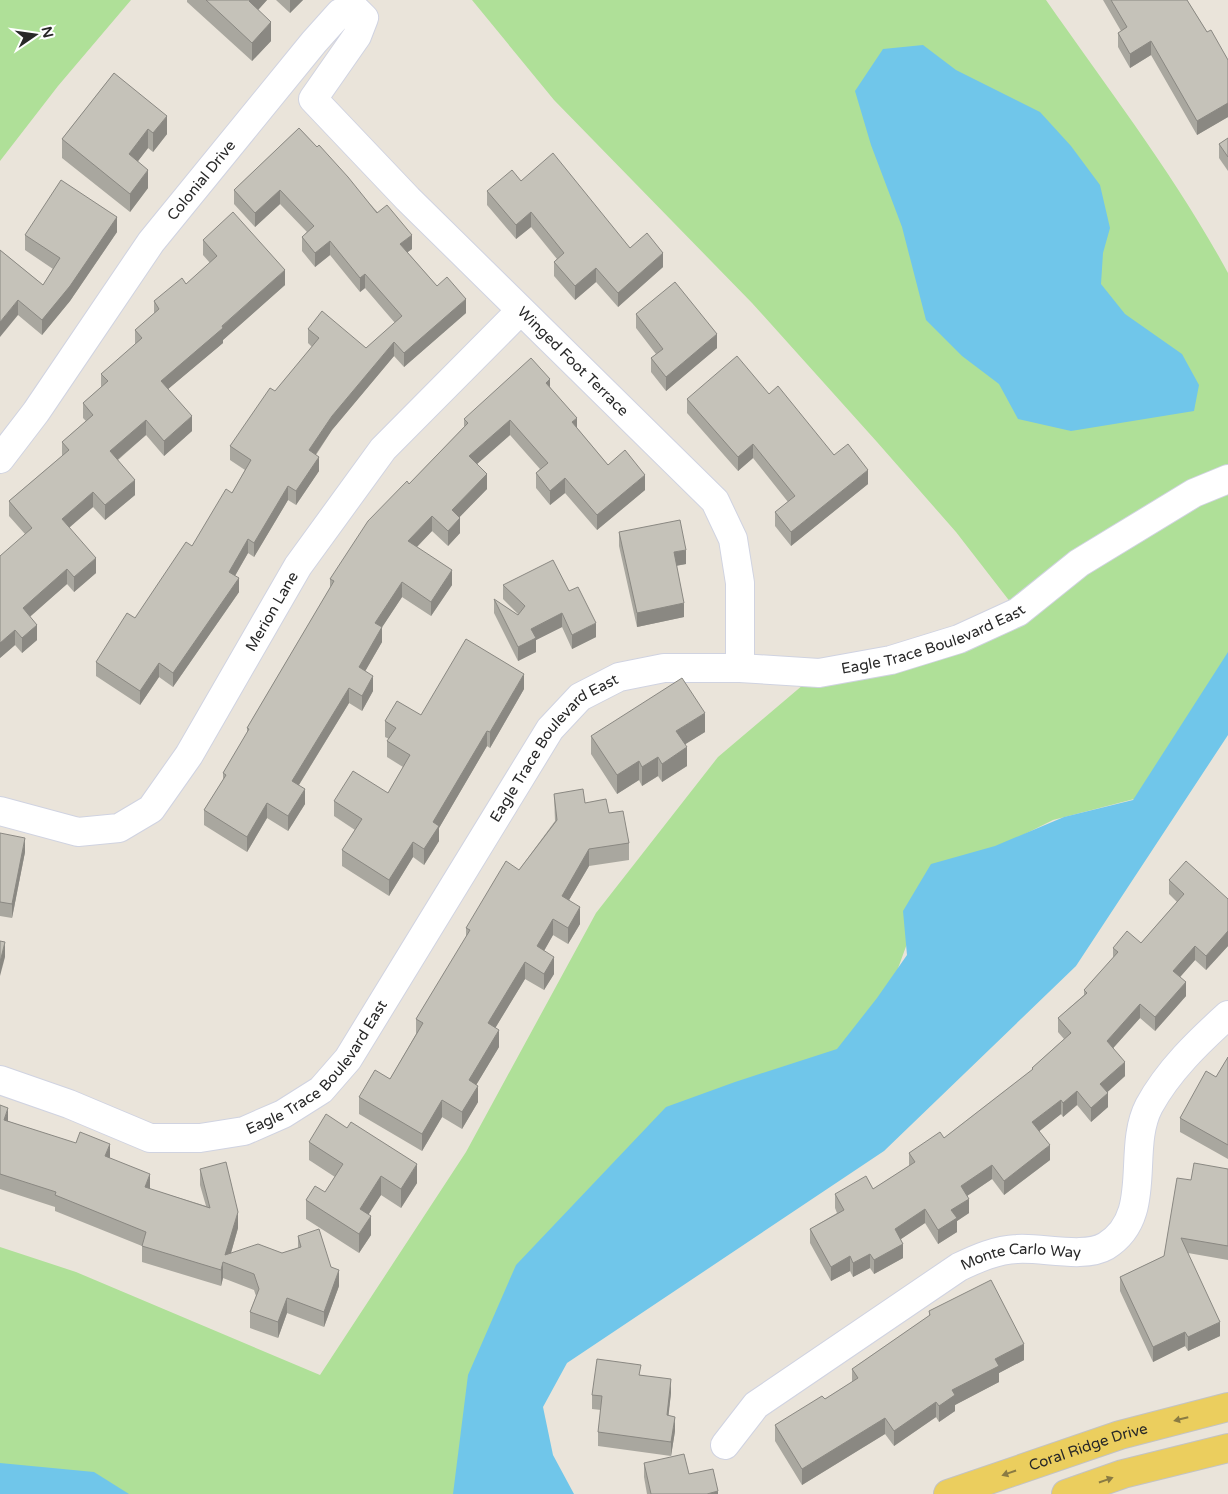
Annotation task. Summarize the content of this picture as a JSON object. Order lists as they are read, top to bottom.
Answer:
{
  "streets": {
    "main road": ["Coral Ridge Drive"],
    "street": [
      "Colonial Drive",
      "Winged Foot Terrace",
      "Merion Lane",
      "Eagle Trace Boulevard East",
      "Monte Carlo Way"
    ]
  },
  "crossings": [
    ["Colonial Drive", "Winged Foot Terrace"],
    ["Winged Foot Terrace", "Merion Lane"],
    ["Winged Foot Terrace", "Eagle Trace Boulevard East"]
  ],
  "north": "right"
}
